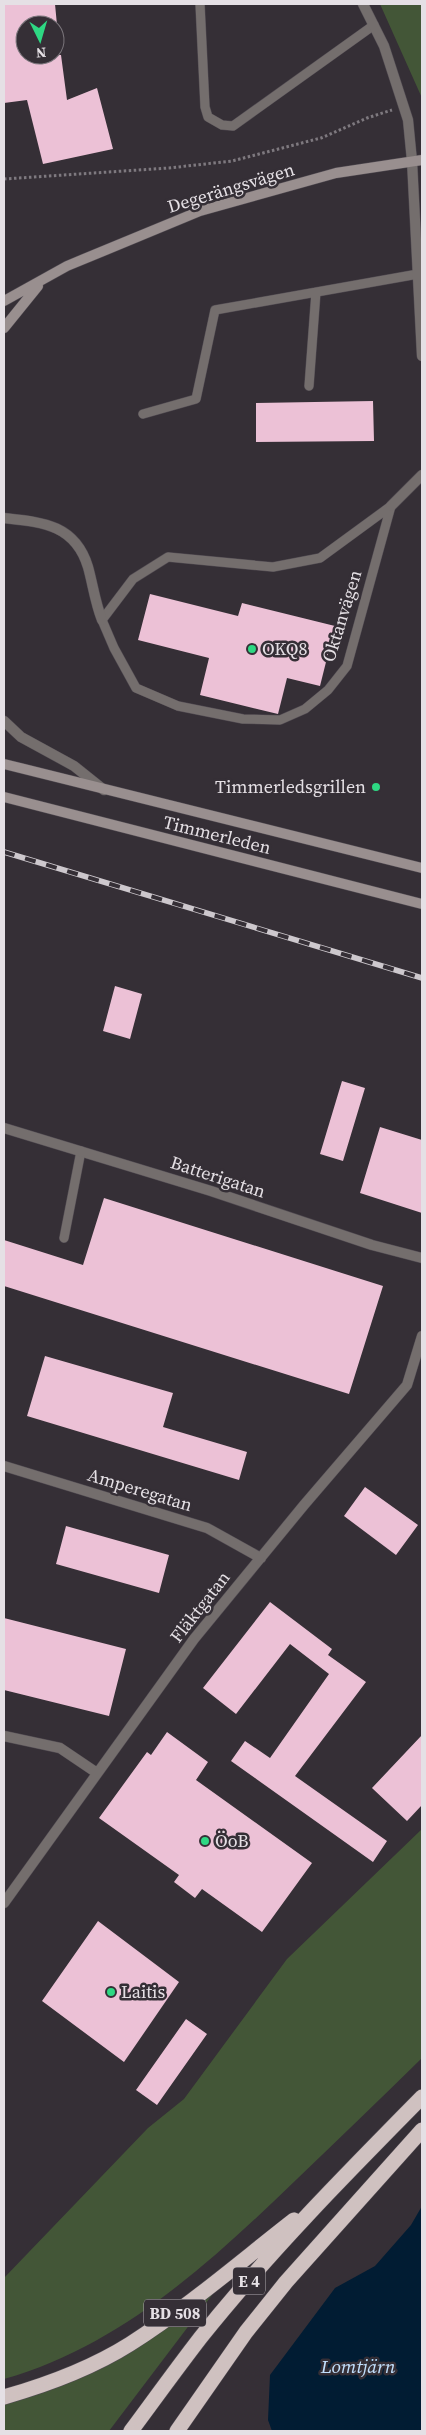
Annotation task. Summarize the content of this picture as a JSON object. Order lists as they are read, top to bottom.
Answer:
{
  "streets": {
    "highway": ["E 4", "BD 508"],
    "main road": ["Degerängsvägen", "Timmerleden"],
    "street": [
      "Oktanvägen",
      "Batterigatan",
      "Amperegatan",
      "Fläktgatan"
    ]
  },
  "crossings": [
    ["Amperegatan", "Fläktgatan"],
    ["E 4", "BD 508"]
  ],
  "water": ["Lomtjärn"],
  "places": [
    "OKQ8",
    "Timmerledsgrillen",
    "ÖoB",
    "Laitis"
  ],
  "north": "bottom"
}
